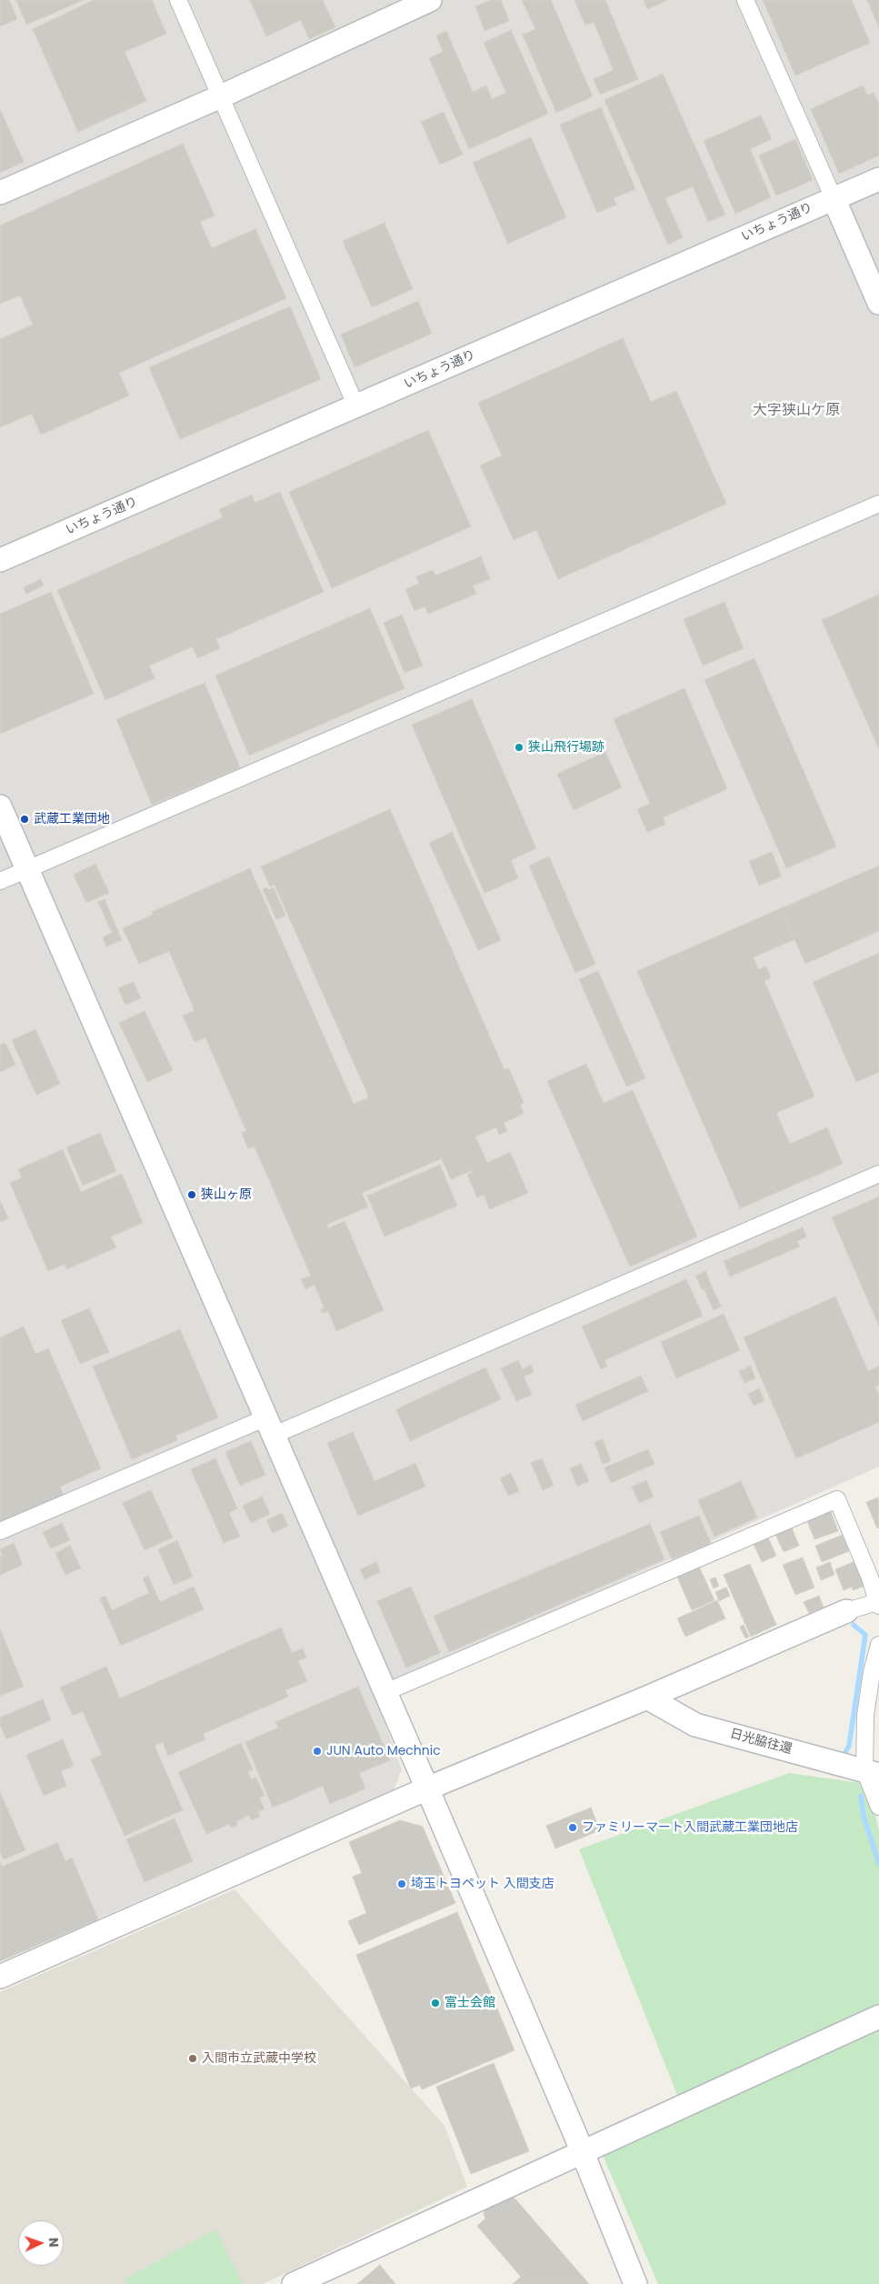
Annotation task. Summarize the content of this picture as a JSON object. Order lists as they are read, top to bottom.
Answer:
{
  "streets": {
    "street": ["いちょう通り", "日光脇往還"]
  },
  "districts": ["大字狭山ケ原"],
  "places": [
    "狭山飛行場跡",
    "武蔵工業団地",
    "狭山ヶ原",
    "JUN Auto Mechnic",
    "ファミリーマート入間武蔵工業団地店",
    "埼玉トヨペット 入間支店",
    "富士会館",
    "入間市立武蔵中学校"
  ],
  "north": "right"
}
